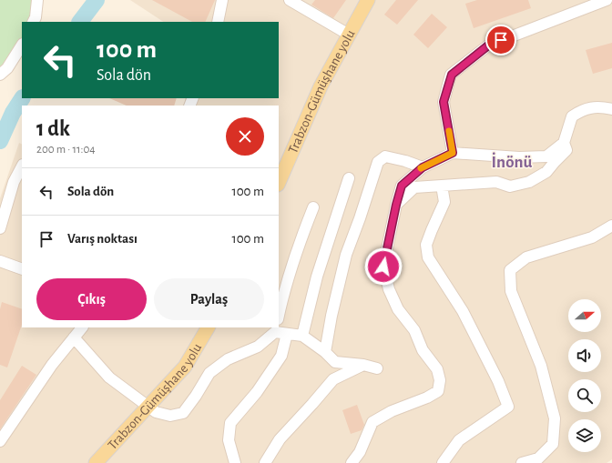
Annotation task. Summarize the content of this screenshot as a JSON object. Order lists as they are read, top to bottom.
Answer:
{
  "streets": {
    "main road": ["Trabzon-Gümüşhane yolu"]
  },
  "districts": ["İnönü"],
  "north": "right",
  "page": {
    "turn": ["100 m", "Sola dön"],
    "heading": ["1 dk", "200 m · 11:04"],
    "list": [
      {
        "name": "Sola dön",
        "value": "100 m"
      },
      {
        "name": "Varış noktası",
        "value": "100 m"
      }
    ],
    "buttons": ["Çıkış", "Paylaş"]
  }
}
